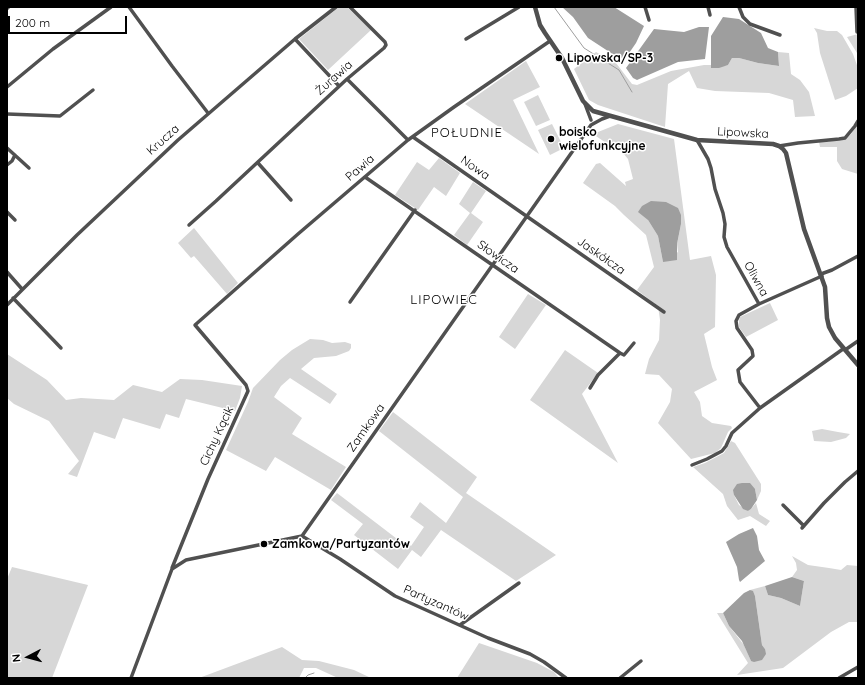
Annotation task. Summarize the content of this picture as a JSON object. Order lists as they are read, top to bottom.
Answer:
{
  "streets": {
    "street": [
      "Żurawia",
      "Lipowska",
      "Krucza",
      "Pawia",
      "Nowa",
      "Jaskółcza",
      "Słowicza",
      "Oliwna",
      "Zamkowa",
      "Cichy Kącik",
      "Partyzantów"
    ]
  },
  "crossings": [
    ["Lipowska", "Pawia"],
    ["Lipowska", "Oliwna"],
    ["Lipowska", "Zamkowa"],
    ["Pawia", "Nowa"],
    ["Pawia", "Słowicza"],
    ["Pawia", "Cichy Kącik"],
    ["Nowa", "Jaskółcza"],
    ["Nowa", "Zamkowa"],
    ["Jaskółcza", "Zamkowa"],
    ["Słowicza", "Zamkowa"],
    ["Zamkowa", "Partyzantów"]
  ],
  "districts": ["POŁUDNIE", "LIPOWIEC"],
  "places": ["Lipowska/SP-3", "boisko wielofunkcyjne", "Zamkowa/Partyzantów"],
  "scale_bar": "200 m",
  "north": "left"
}
